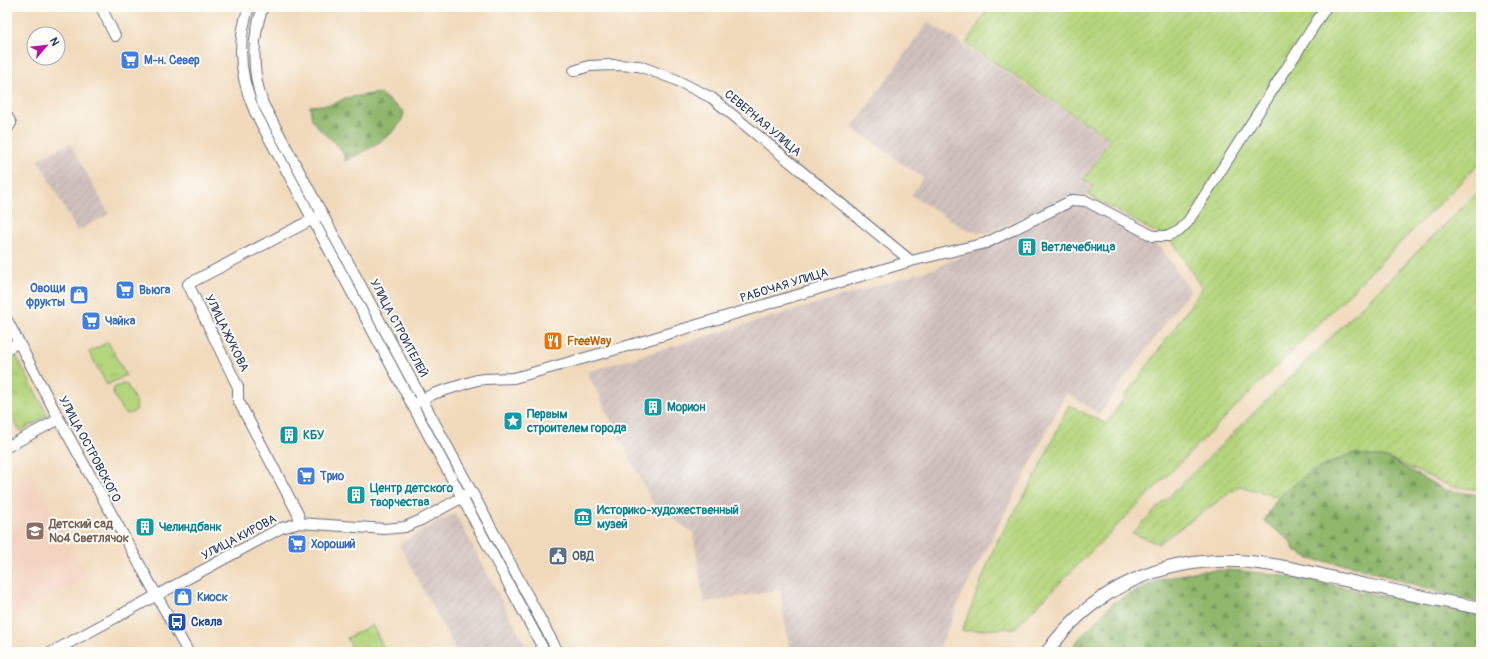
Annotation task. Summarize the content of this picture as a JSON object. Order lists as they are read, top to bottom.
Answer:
{
  "streets": {
    "street": [
      "СЕВЕРНАЯ УЛИЦА",
      "РАБОЧАЯ УЛИЦА",
      "УЛИЦА СТРОИТЕЛЕЙ",
      "УЛИЦА ЖУКОВА",
      "УЛИЦА ОСТРОВСКОГО",
      "УЛИЦА КИРОВА"
    ]
  },
  "crossings": [
    ["СЕВЕРНАЯ УЛИЦА", "РАБОЧАЯ УЛИЦА"],
    ["РАБОЧАЯ УЛИЦА", "УЛИЦА СТРОИТЕЛЕЙ"],
    ["УЛИЦА СТРОИТЕЛЕЙ", "УЛИЦА ЖУКОВА"],
    ["УЛИЦА СТРОИТЕЛЕЙ", "УЛИЦА КИРОВА"],
    ["УЛИЦА ЖУКОВА", "УЛИЦА КИРОВА"],
    ["УЛИЦА ОСТРОВСКОГО", "УЛИЦА КИРОВА"]
  ],
  "places": {
    "supermarket": [
      "М-н. Север",
      "Вьюга",
      "Чайка",
      "Трио",
      "Хороший"
    ],
    "building": [
      "Ветлечебница",
      "Морион",
      "КБУ",
      "Центр детского творчества",
      "Челиндбанк"
    ],
    "shop": ["Овощи фрукты", "Киоск"],
    "restaurant": ["FreeWay"],
    "place": ["Первым строителем города"],
    "museum": ["Историко-художественный музей"],
    "school or university": ["Детский сад №4 Светлячок"],
    "public building": ["ОВД"],
    "bus stop": ["Скала"]
  },
  "north": "top right"
}
